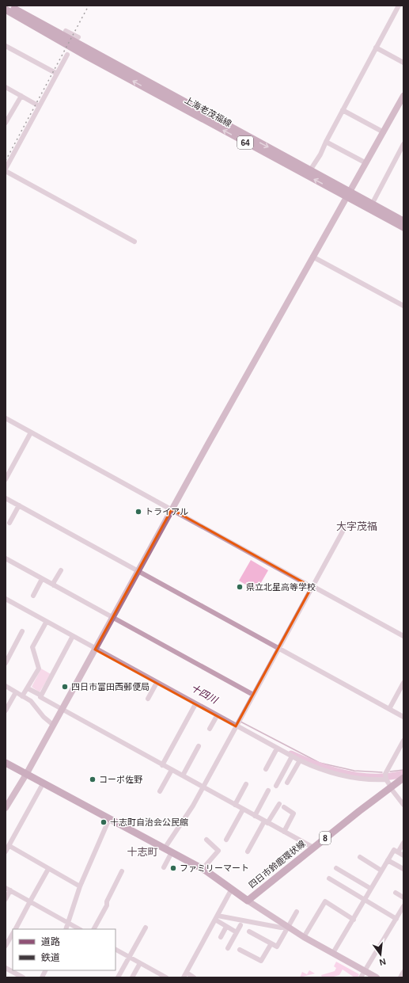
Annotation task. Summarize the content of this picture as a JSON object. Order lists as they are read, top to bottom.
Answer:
{
  "streets": {
    "main road": [
      "上海老茂福線",
      "64",
      "8",
      "四日市鈴鹿環状線"
    ]
  },
  "districts": ["大字茂福", "十志町"],
  "water": ["十四川"],
  "places": [
    "トライアル",
    "県立北星高等学校",
    "四日市富田西郵便局",
    "コーポ佐野",
    "十志町自治会公民館",
    "ファミリーマート"
  ],
  "legend": ["道路", "鉄道"],
  "north": "bottom"
}
